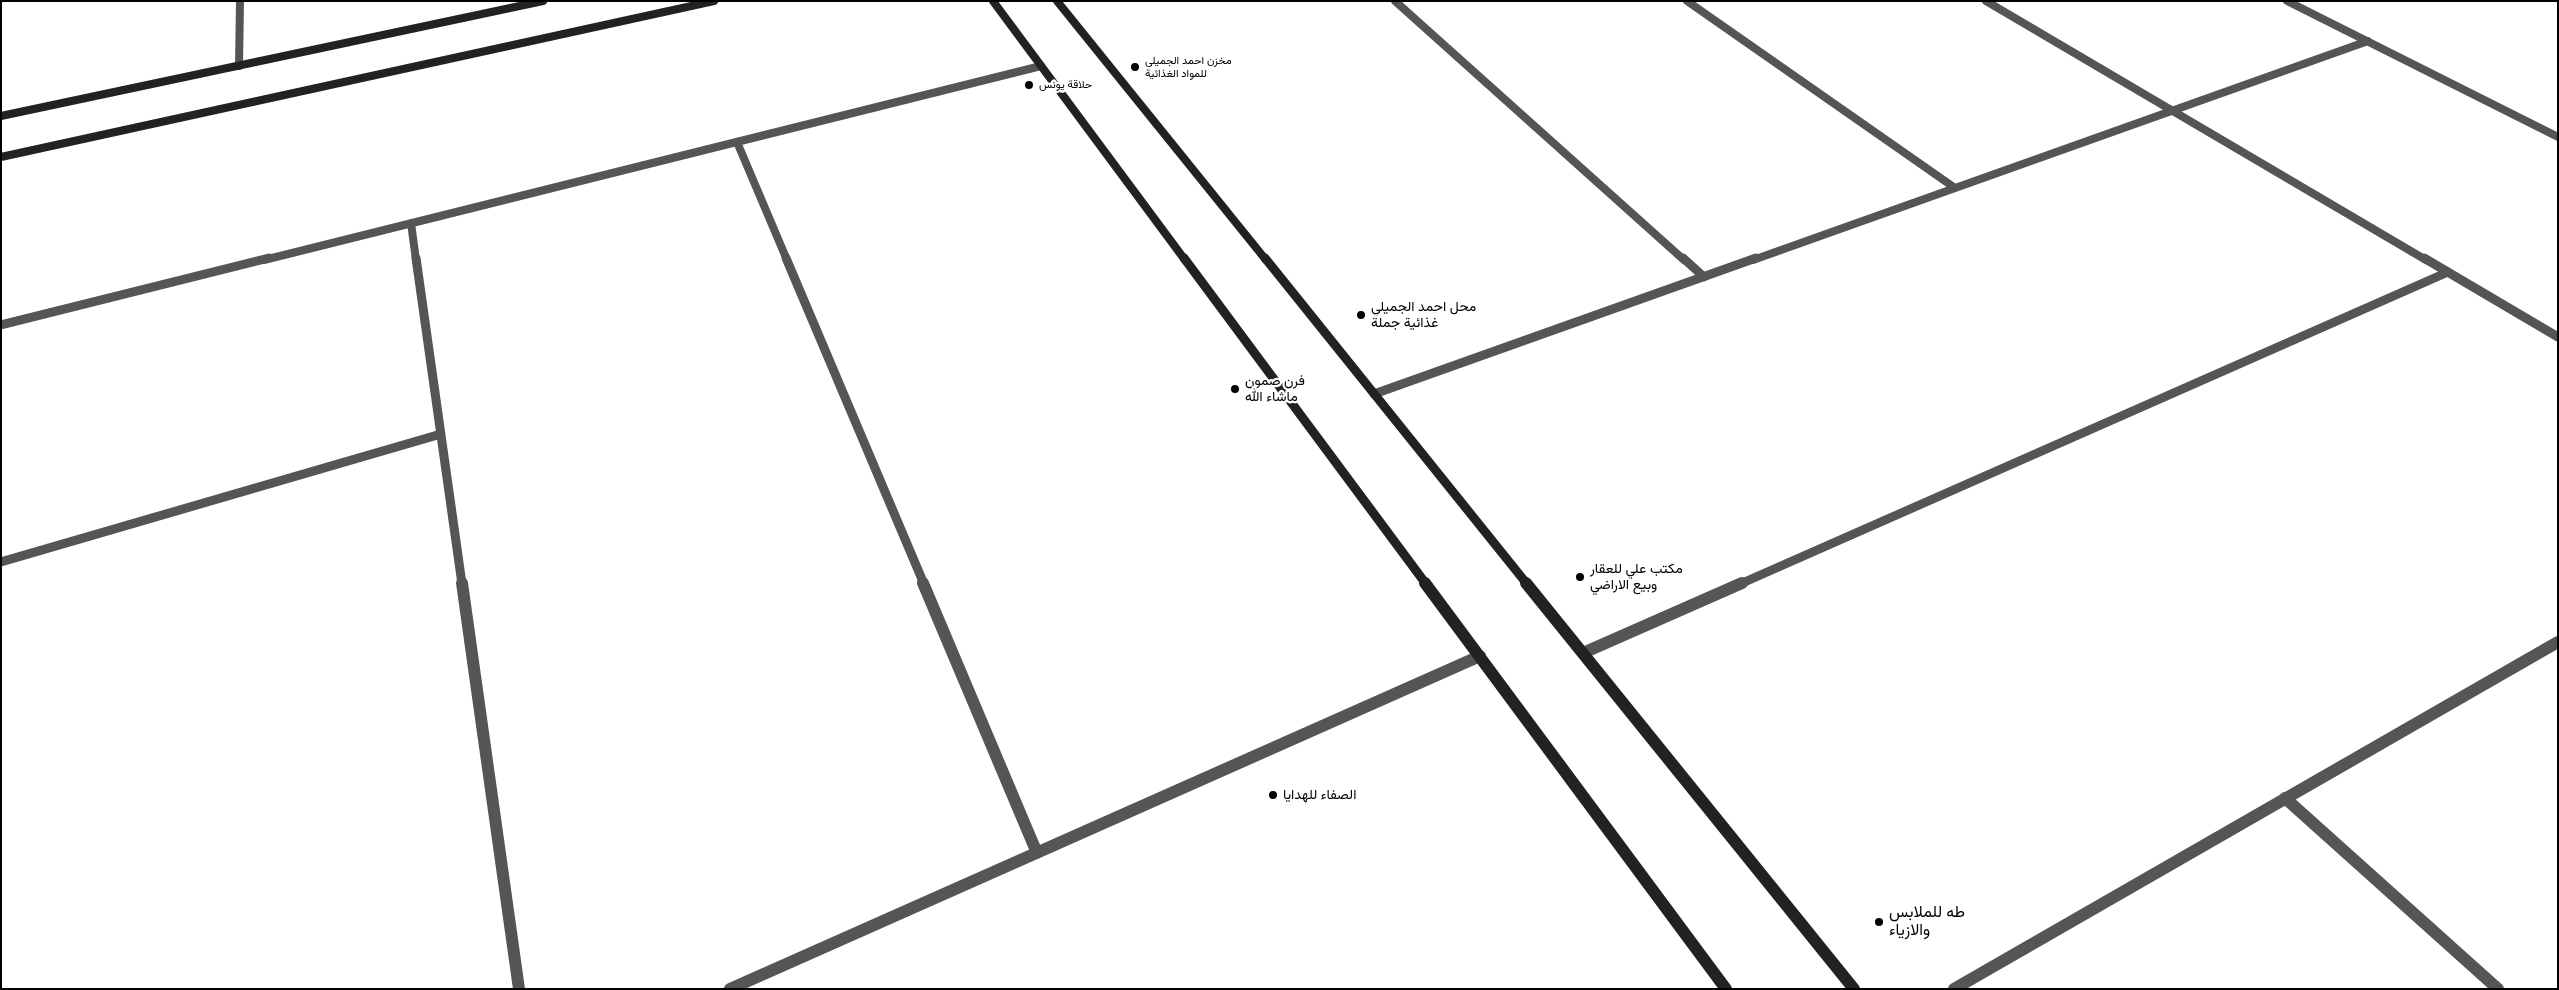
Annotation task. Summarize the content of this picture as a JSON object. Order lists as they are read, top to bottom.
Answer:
{
  "places": [
    "مخزن احمد الجميلي للمواد الغذائية",
    "حلاقة يونس",
    "محل احمد الجميلي غذائية جملة",
    "فرن صمون ماشاء الله",
    "مكتب علي للعقار وبيع الاراضي",
    "الصفاء للهدايا",
    "طه للملابس والازياء"
  ]
}
